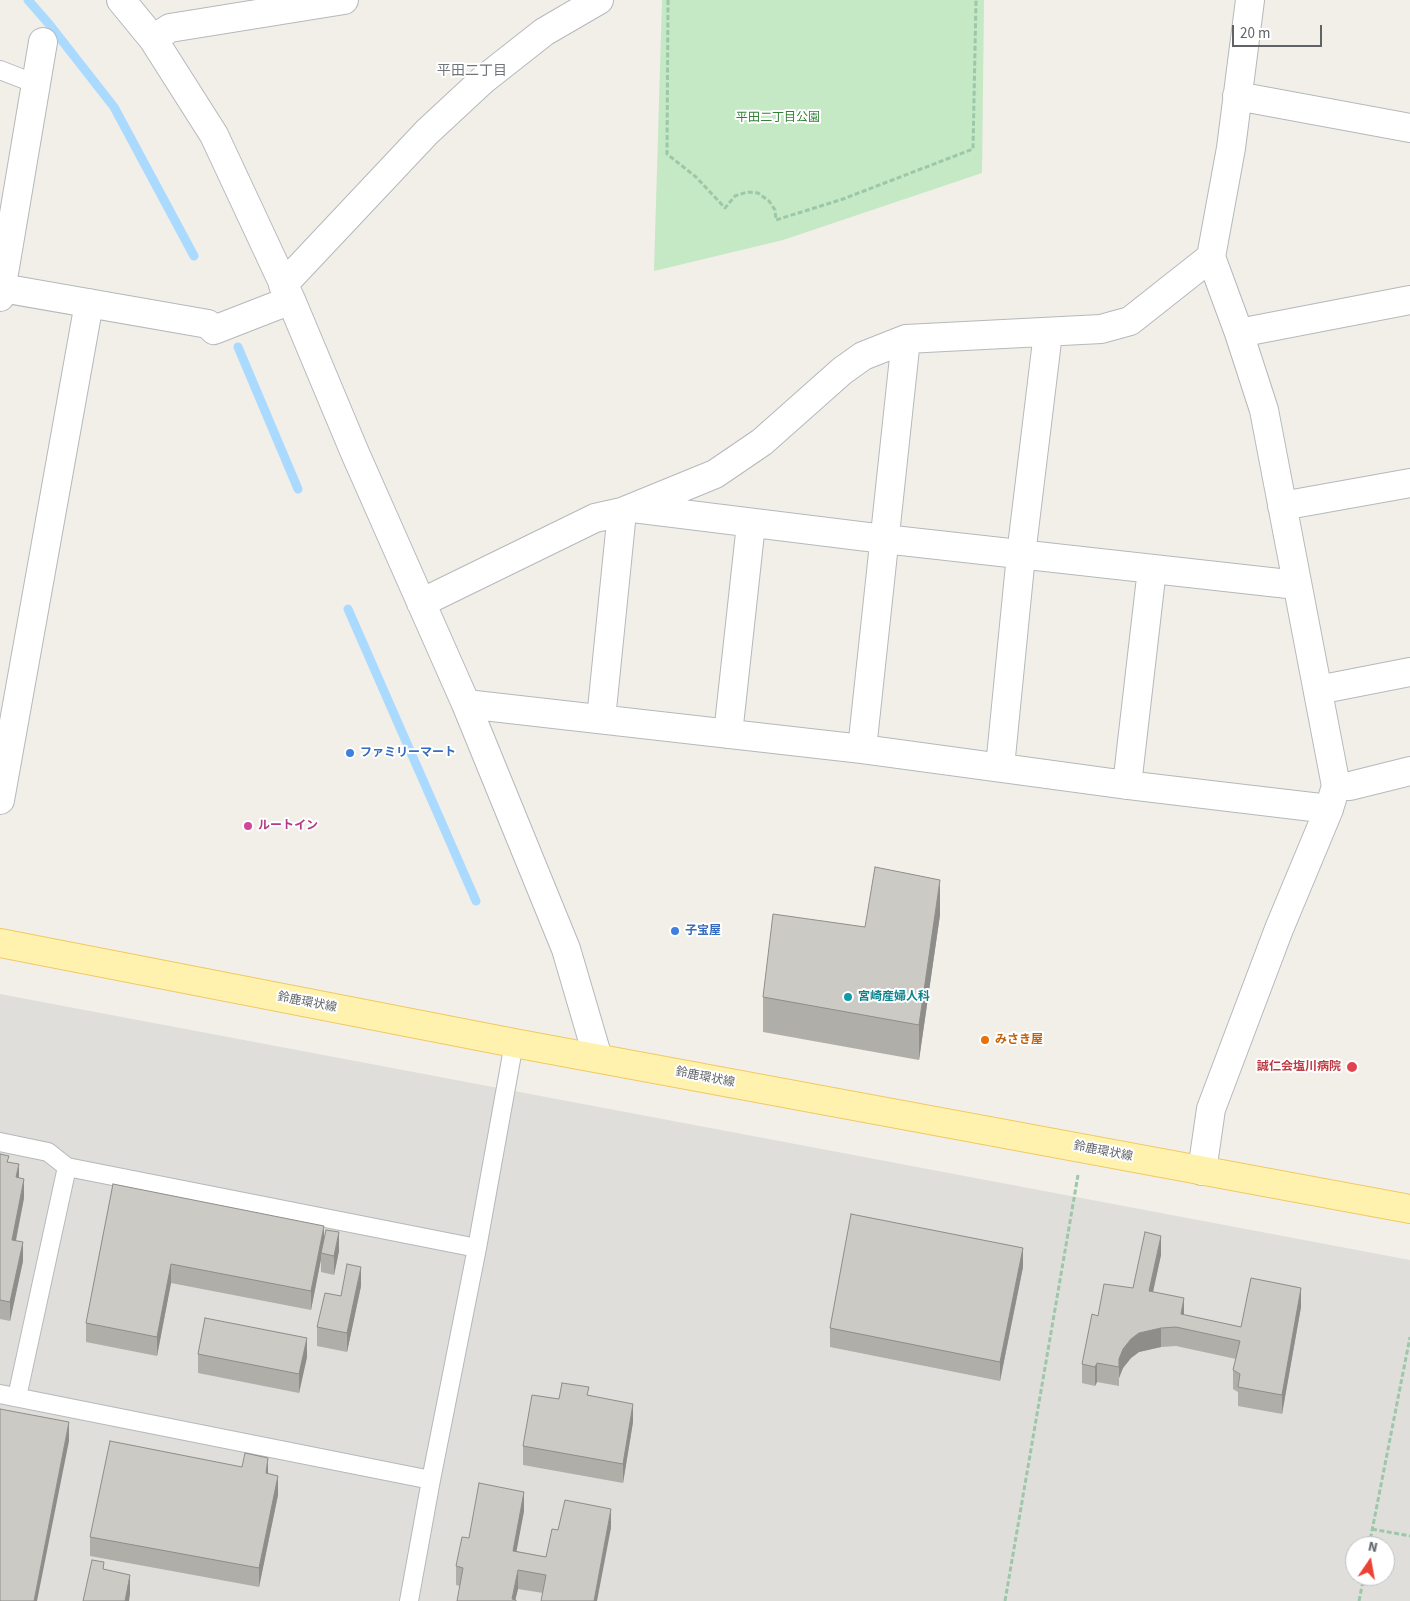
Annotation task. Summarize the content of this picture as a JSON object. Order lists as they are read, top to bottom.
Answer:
{
  "streets": {
    "main road": ["鈴鹿環状線"]
  },
  "districts": ["平田二丁目"],
  "parks": ["平田二丁目公園"],
  "places": [
    "ファミリーマート",
    "ルートイン",
    "子宝屋",
    "宮崎産婦人科",
    "みさき屋",
    "誠仁会塩川病院"
  ],
  "scale_bar": "20 m",
  "north": "top"
}
